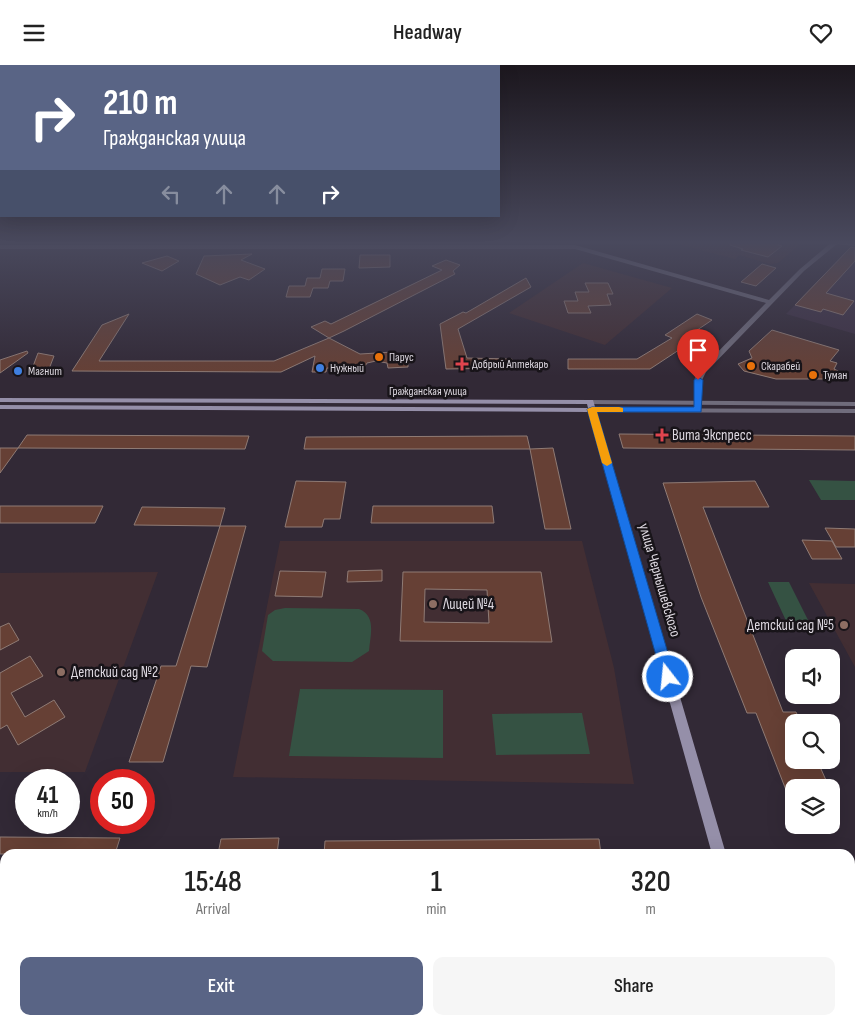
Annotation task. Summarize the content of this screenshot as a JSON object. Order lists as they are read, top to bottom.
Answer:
{
  "streets": {
    "main road": ["Гражданская улица", "улица Чернышевского"]
  },
  "crossings": [
    ["Гражданская улица", "улица Чернышевского"]
  ],
  "places": {
    "other": [
      "Парус",
      "Скарабей",
      "Нужный",
      "Магнит",
      "Туман",
      "Лицей №4",
      "Детский сад №5",
      "Детский сад №2"
    ],
    "health": ["Добрый Аптекарь", "Вита Экспресс"]
  },
  "page": {
    "header": "Headway",
    "turn": ["210 m", "Гражданская улица"],
    "speed": "41 km/h",
    "limit": "50",
    "eta": [
      "15:48",
      "Arrival",
      "1",
      "min",
      "320",
      "m"
    ],
    "buttons": ["Exit", "Share"]
  }
}
